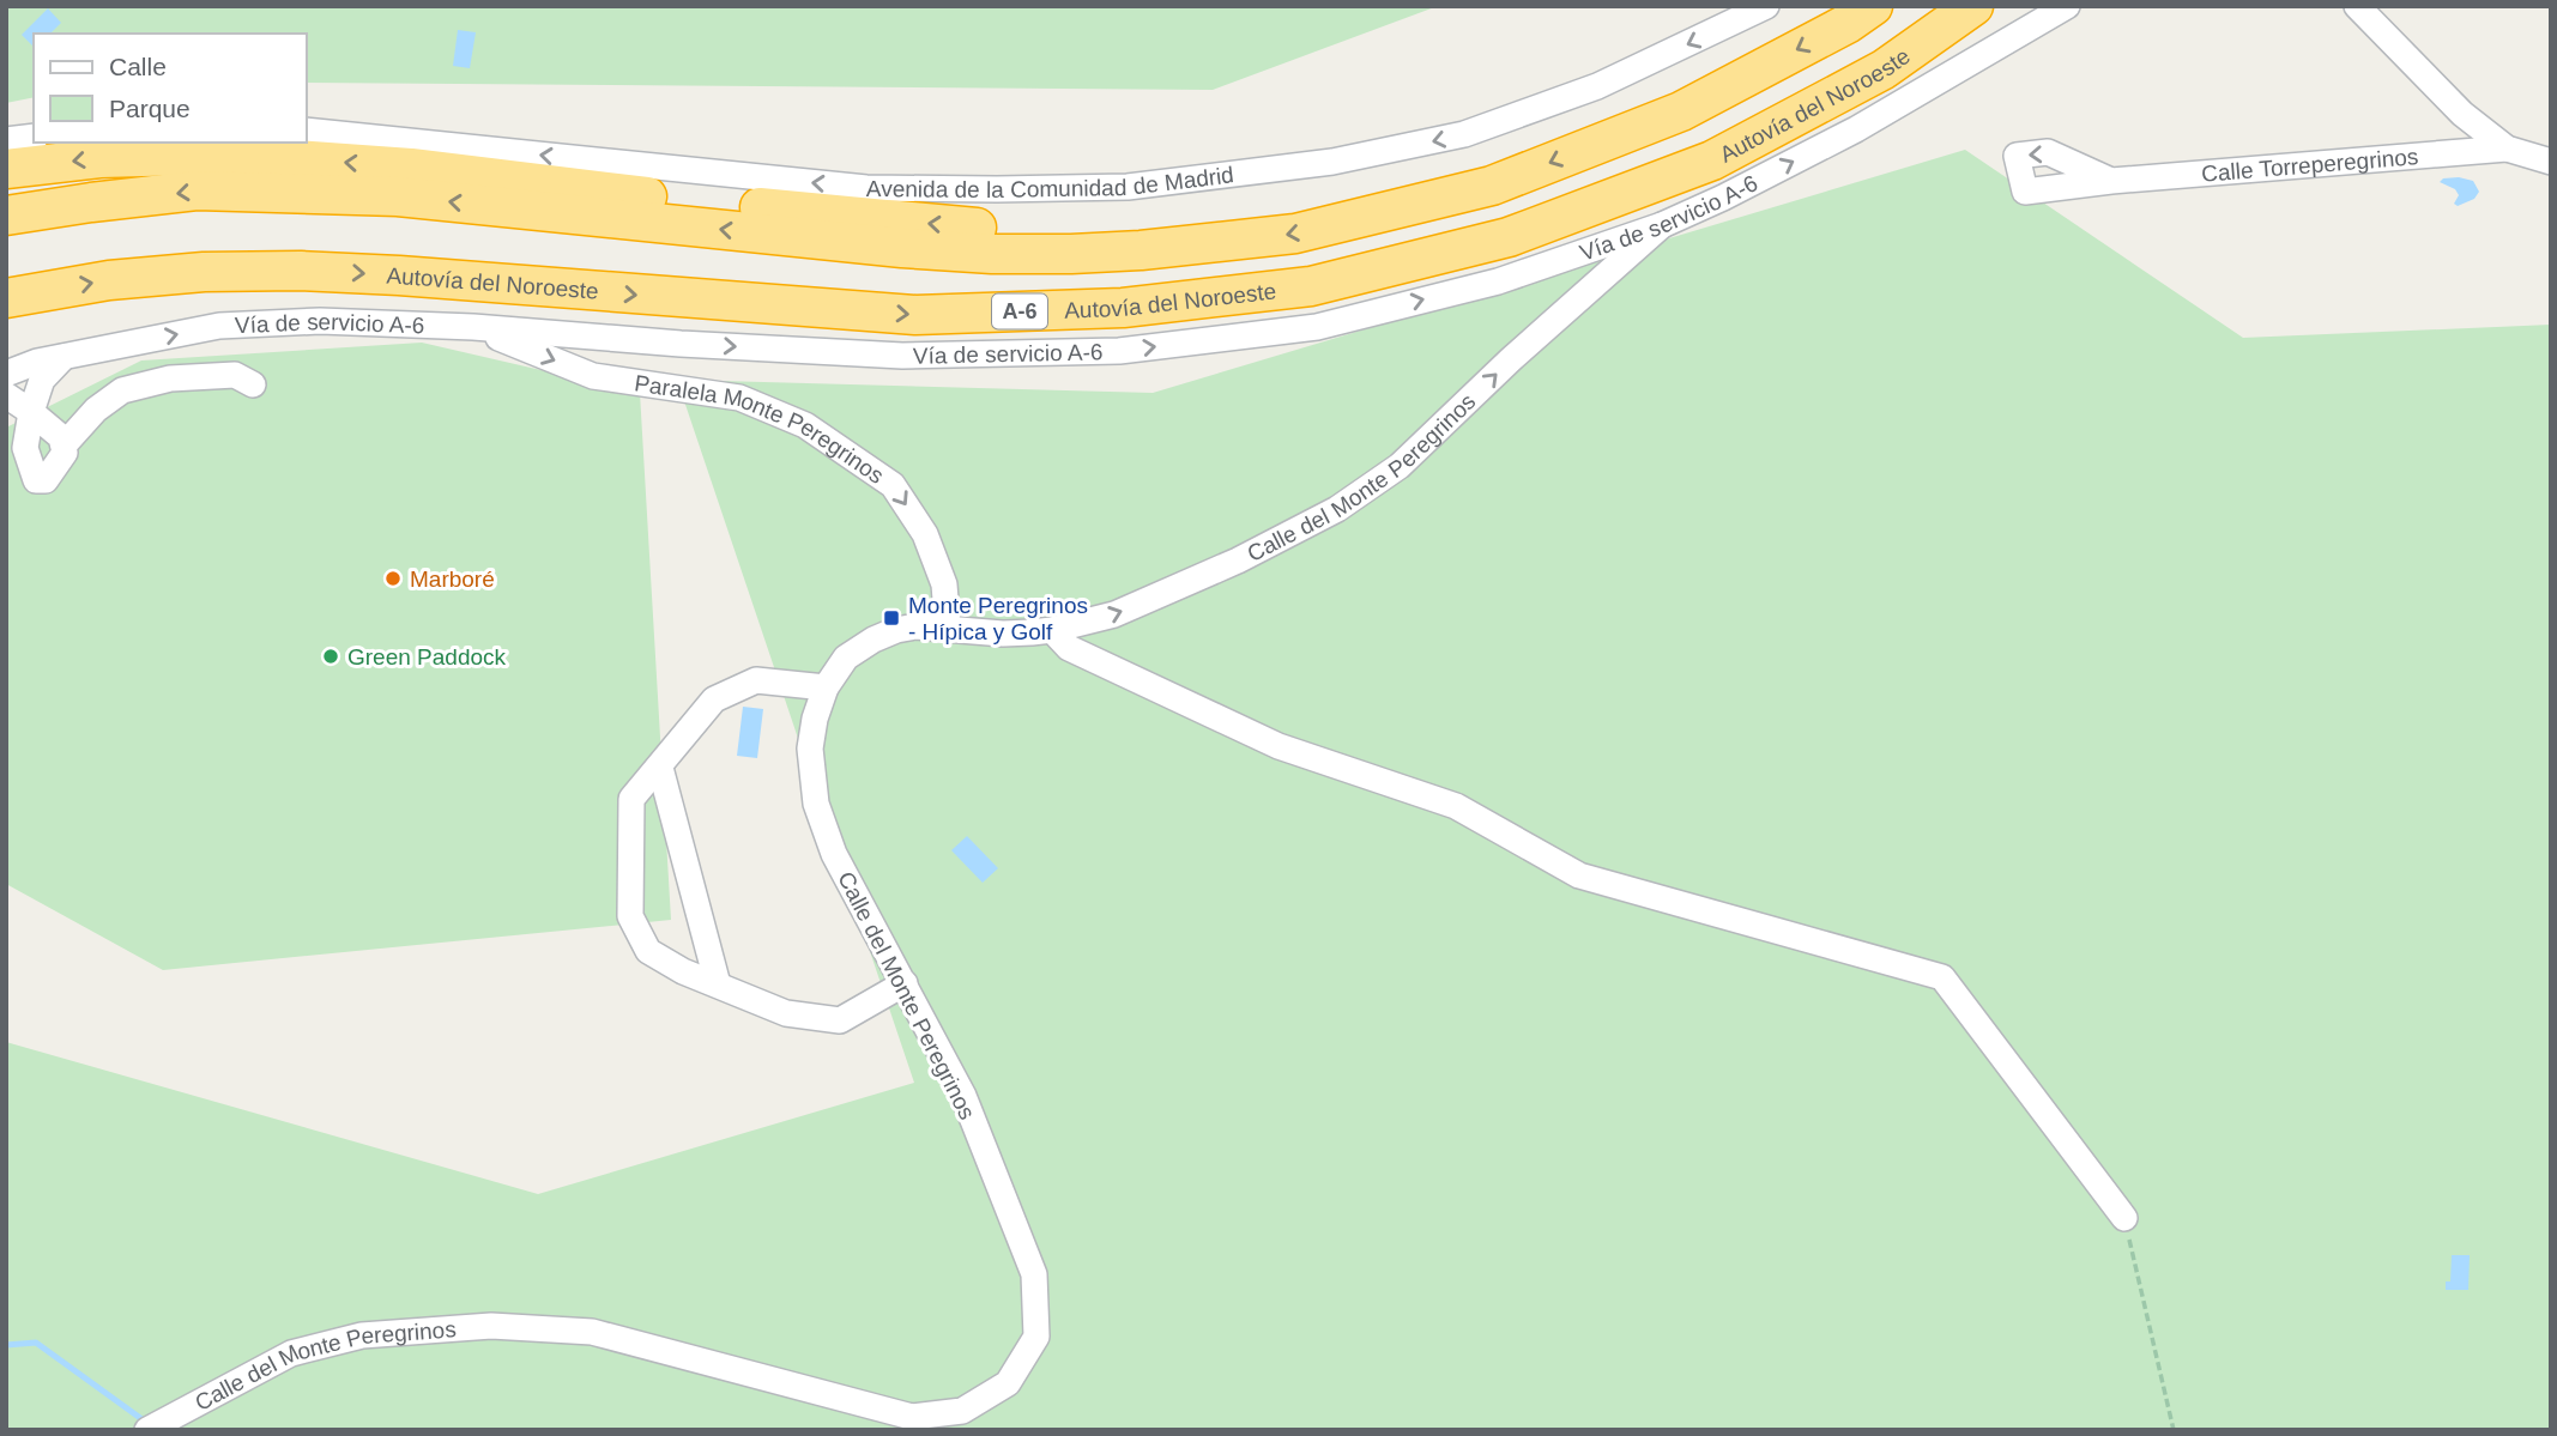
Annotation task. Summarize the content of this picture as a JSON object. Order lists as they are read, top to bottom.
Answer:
{
  "streets": {
    "highway": ["Autovía del Noroeste", "A-6"],
    "street": [
      "Calle Torreperegrinos",
      "Avenida de la Comunidad de Madrid",
      "Vía de servicio A-6",
      "Paralela Monte Peregrinos",
      "Calle del Monte Peregrinos"
    ]
  },
  "crossings": [
    ["Vía de servicio A-6", "Paralela Monte Peregrinos"],
    ["Vía de servicio A-6", "Calle del Monte Peregrinos"],
    ["Paralela Monte Peregrinos", "Calle del Monte Peregrinos"]
  ],
  "one_way": ["Avenida de la Comunidad de Madrid", "Vía de servicio A-6", "Paralela Monte Peregrinos"],
  "places": {
    "other": ["Marboré", "Green Paddock"],
    "transit": ["Monte Peregrinos - Hípica y Golf"]
  },
  "legend": ["Calle", "Parque"]
}
